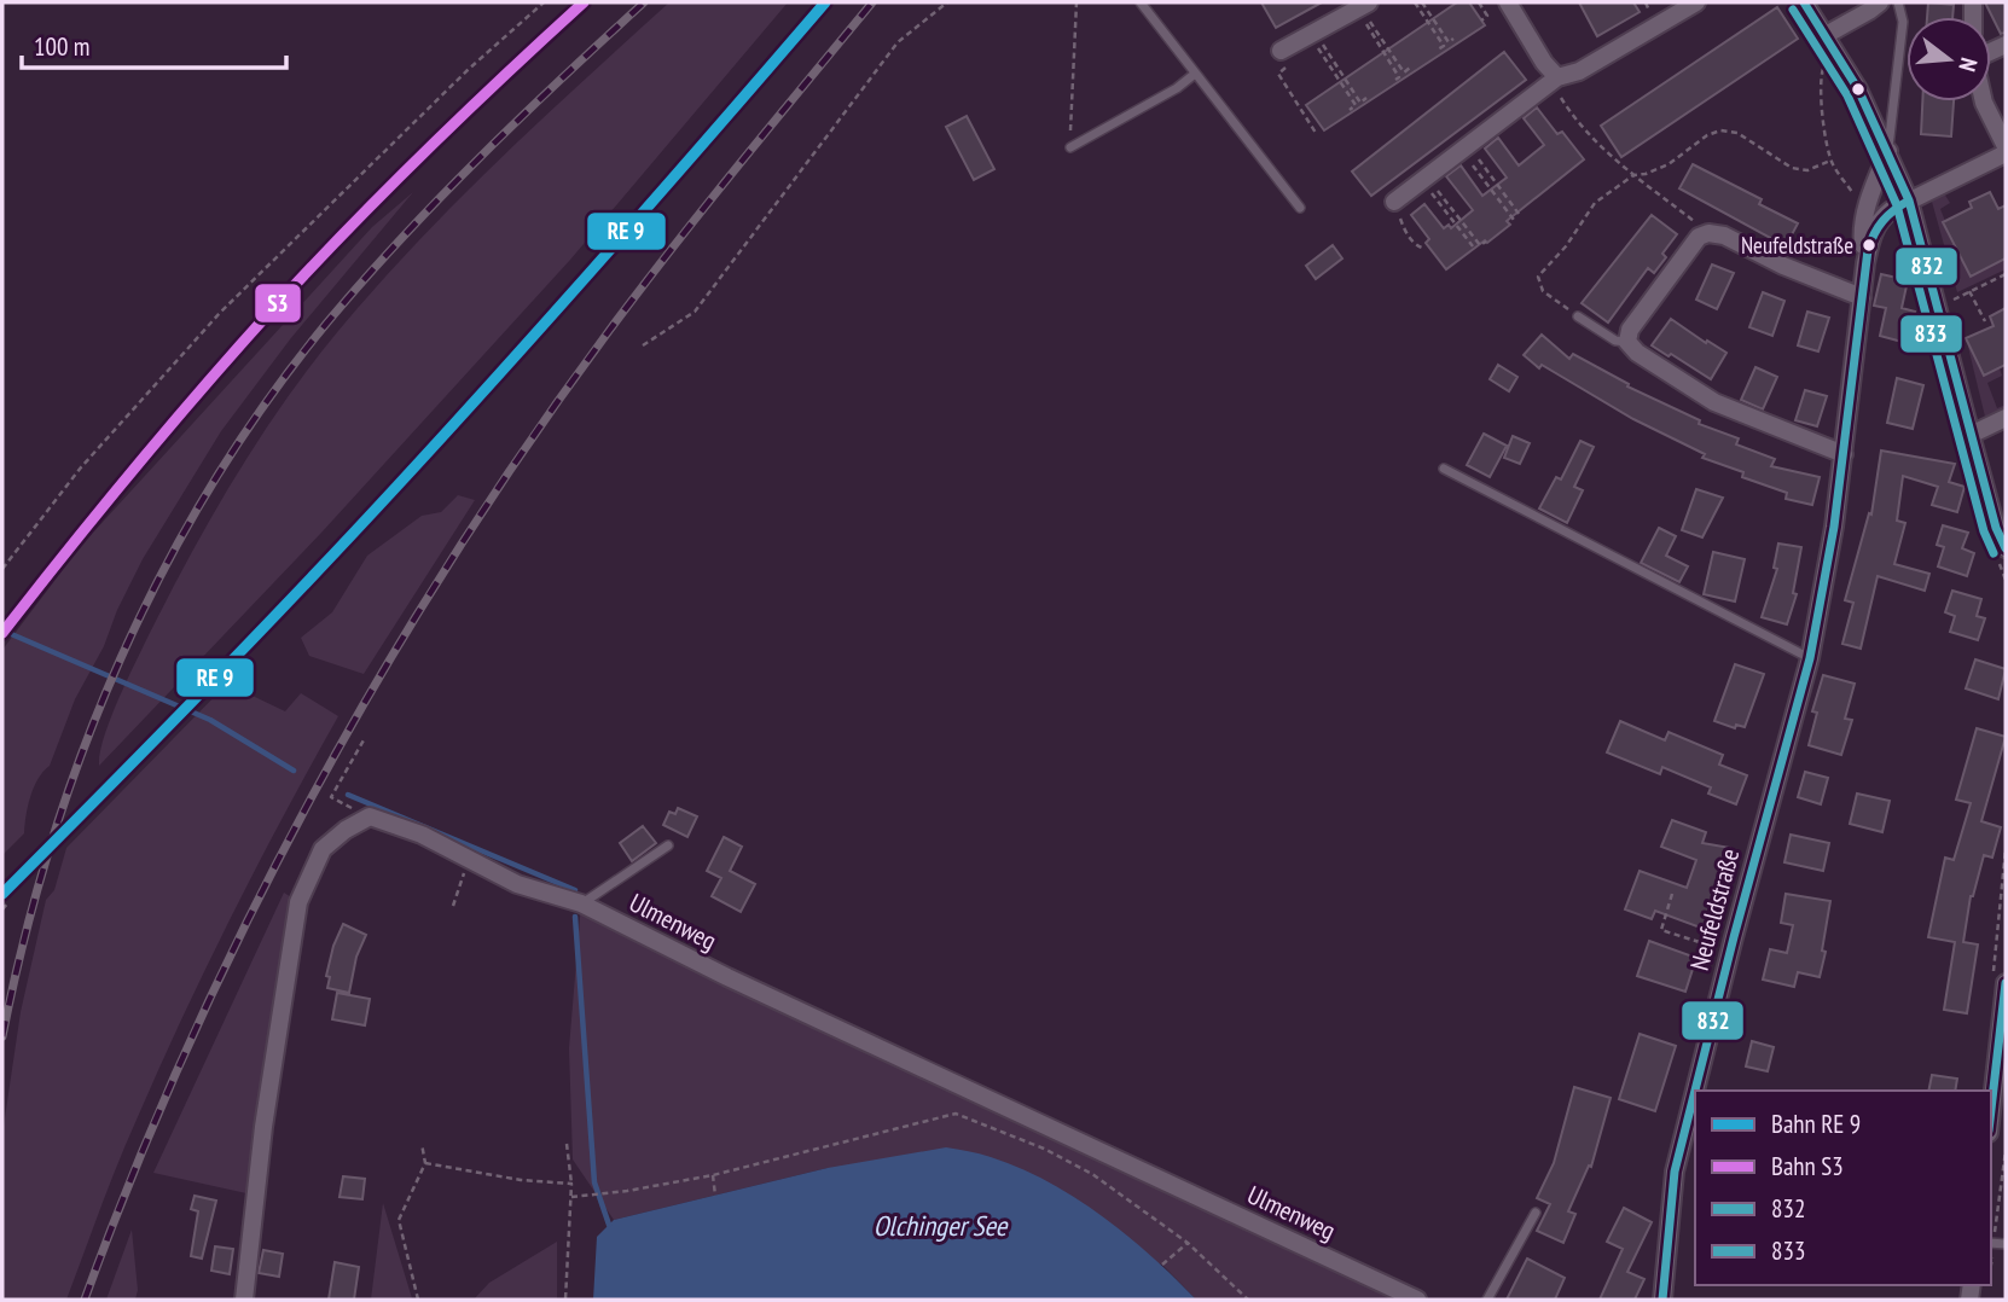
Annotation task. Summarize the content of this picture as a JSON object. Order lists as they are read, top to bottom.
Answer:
{
  "streets": {
    "street": ["Neufeldstraße", "Ulmenweg"]
  },
  "water": ["Olchinger See"],
  "places": ["Neufeldstraße"],
  "lines": ["rail line S3", "transit line 832", "transit line 833"],
  "legend": [
    "Bahn RE 9",
    "Bahn S3",
    "832",
    "833"
  ],
  "scale_bar": "100 m",
  "north": "right"
}
